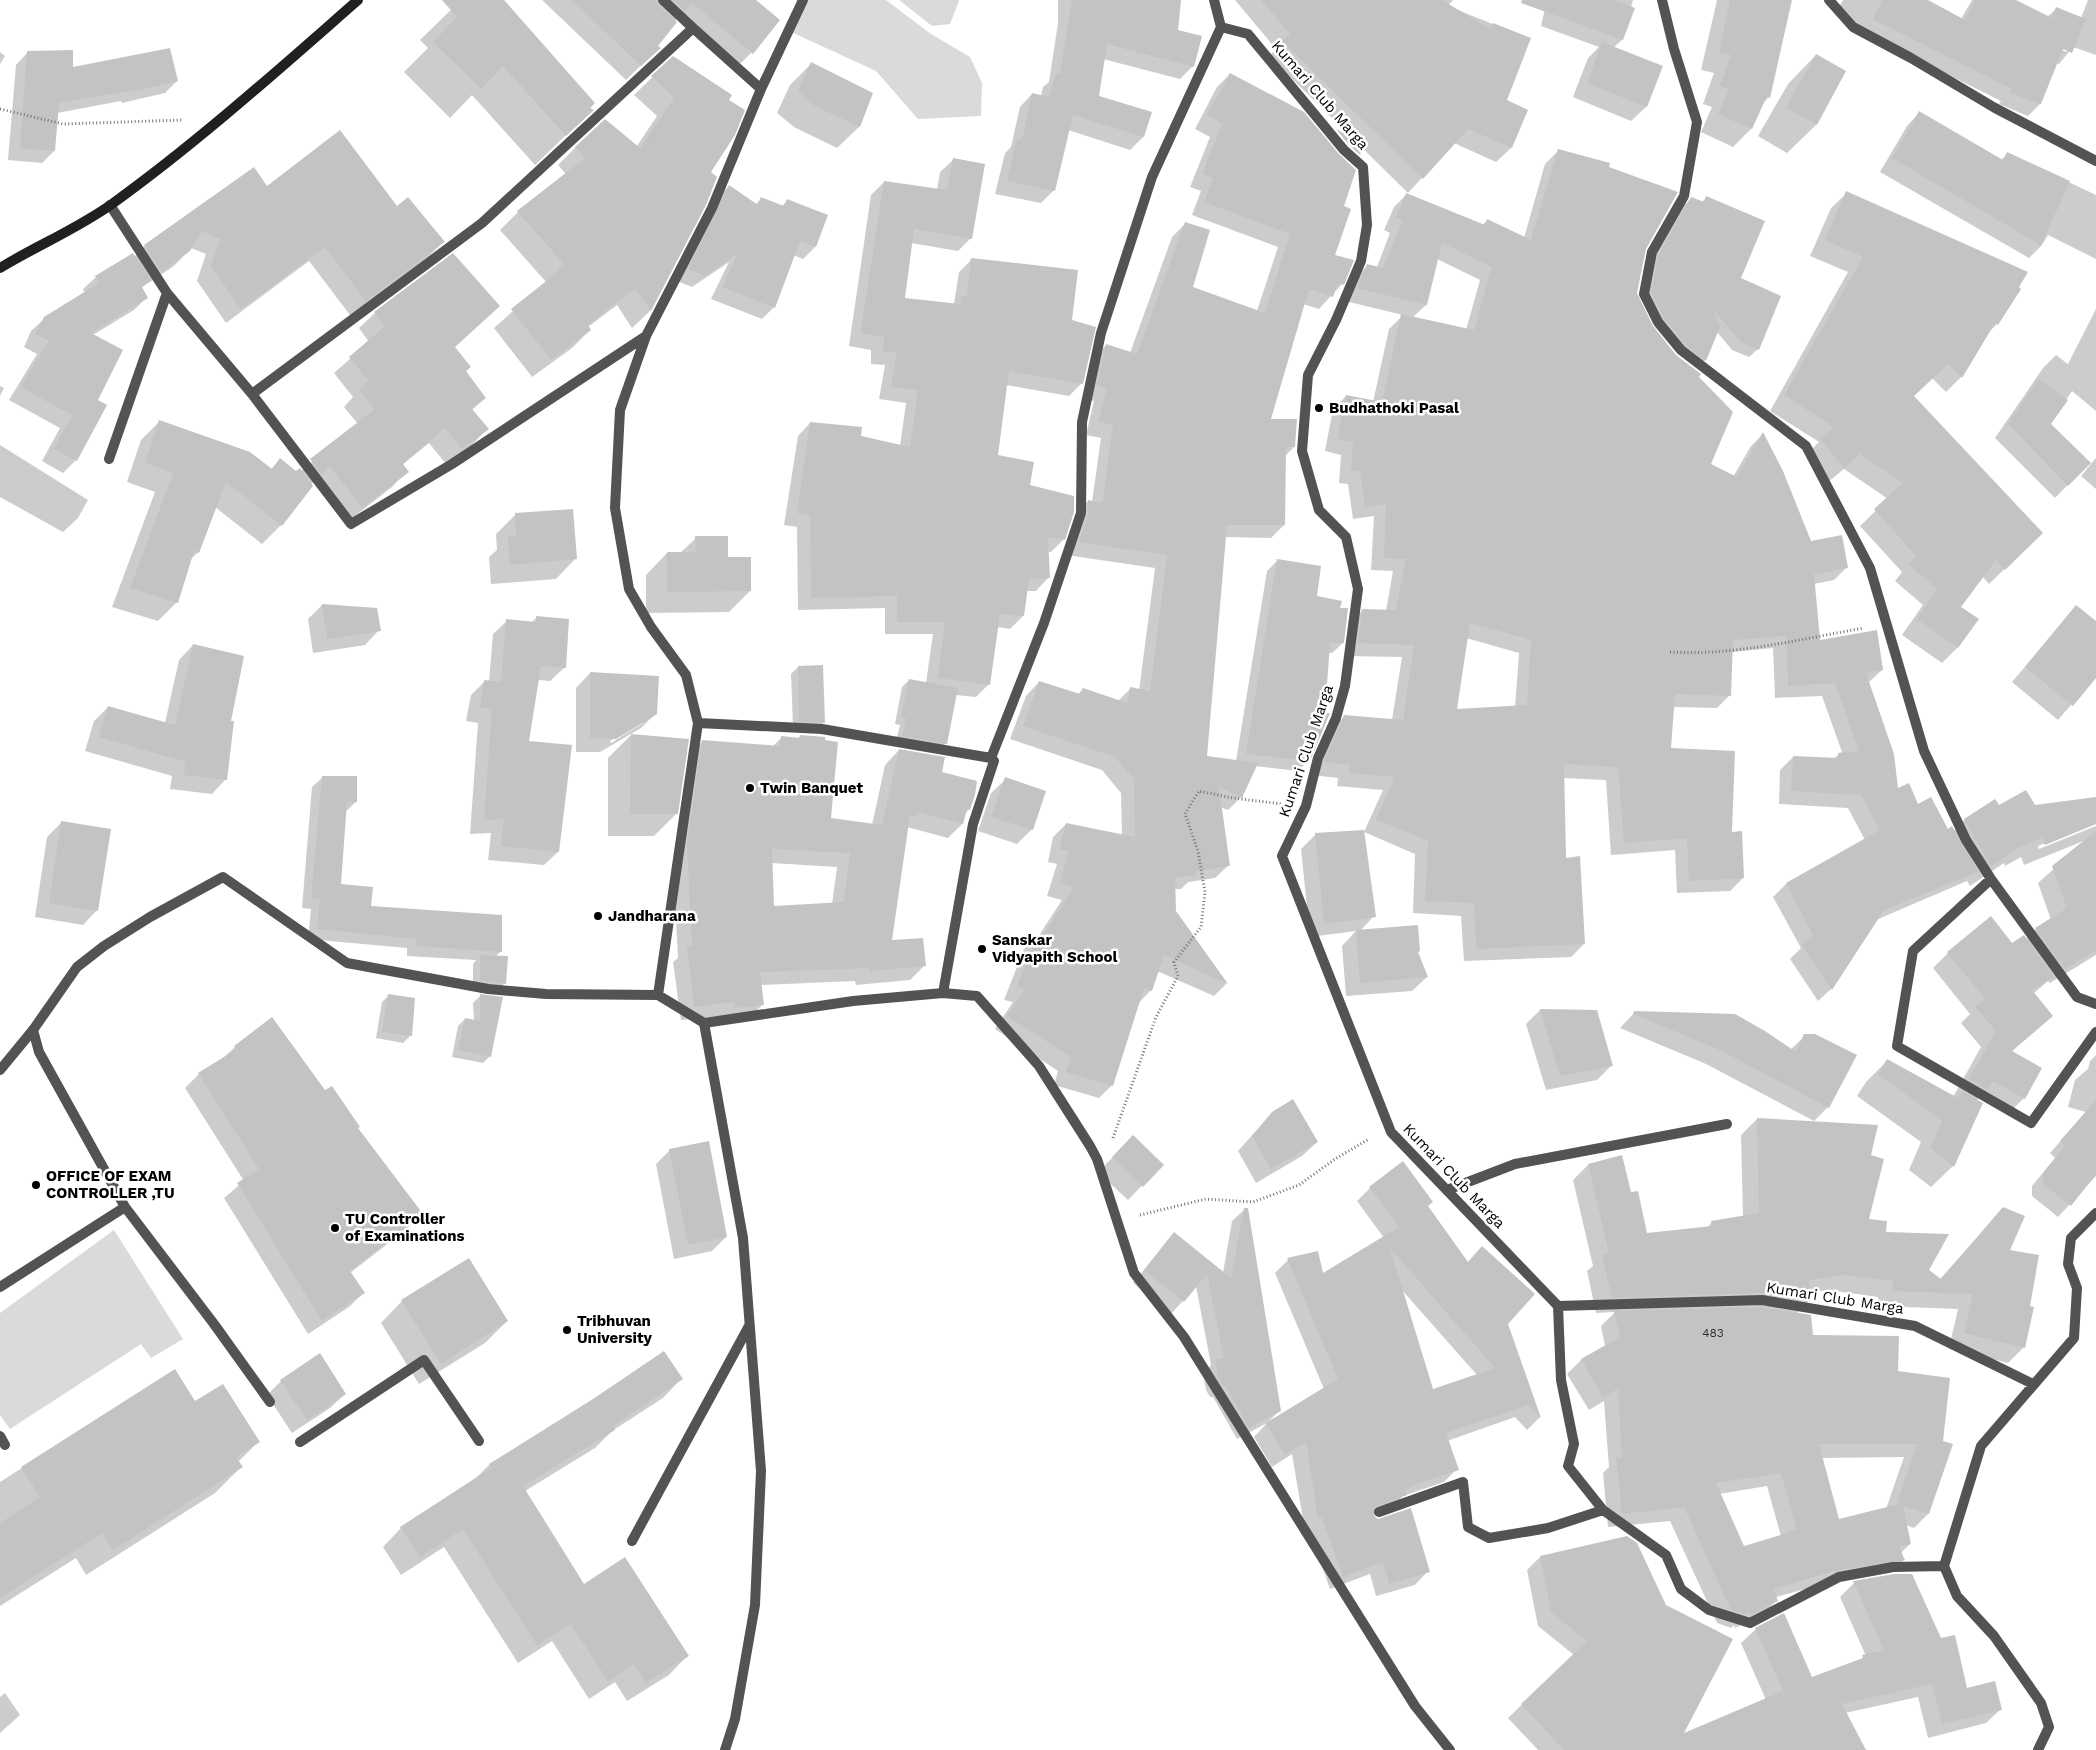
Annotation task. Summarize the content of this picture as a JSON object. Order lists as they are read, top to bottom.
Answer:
{
  "streets": {
    "street": ["Kumari Club Marga"]
  },
  "places": [
    "Budhathoki Pasal",
    "Twin Banquet",
    "Jandharana",
    "Sanskar Vidyapith School",
    "OFFICE OF EXAM CONTROLLER ,TU",
    "TU Controller of Examinations",
    "Tribhuvan University"
  ],
  "house_numbers": ["483"]
}
